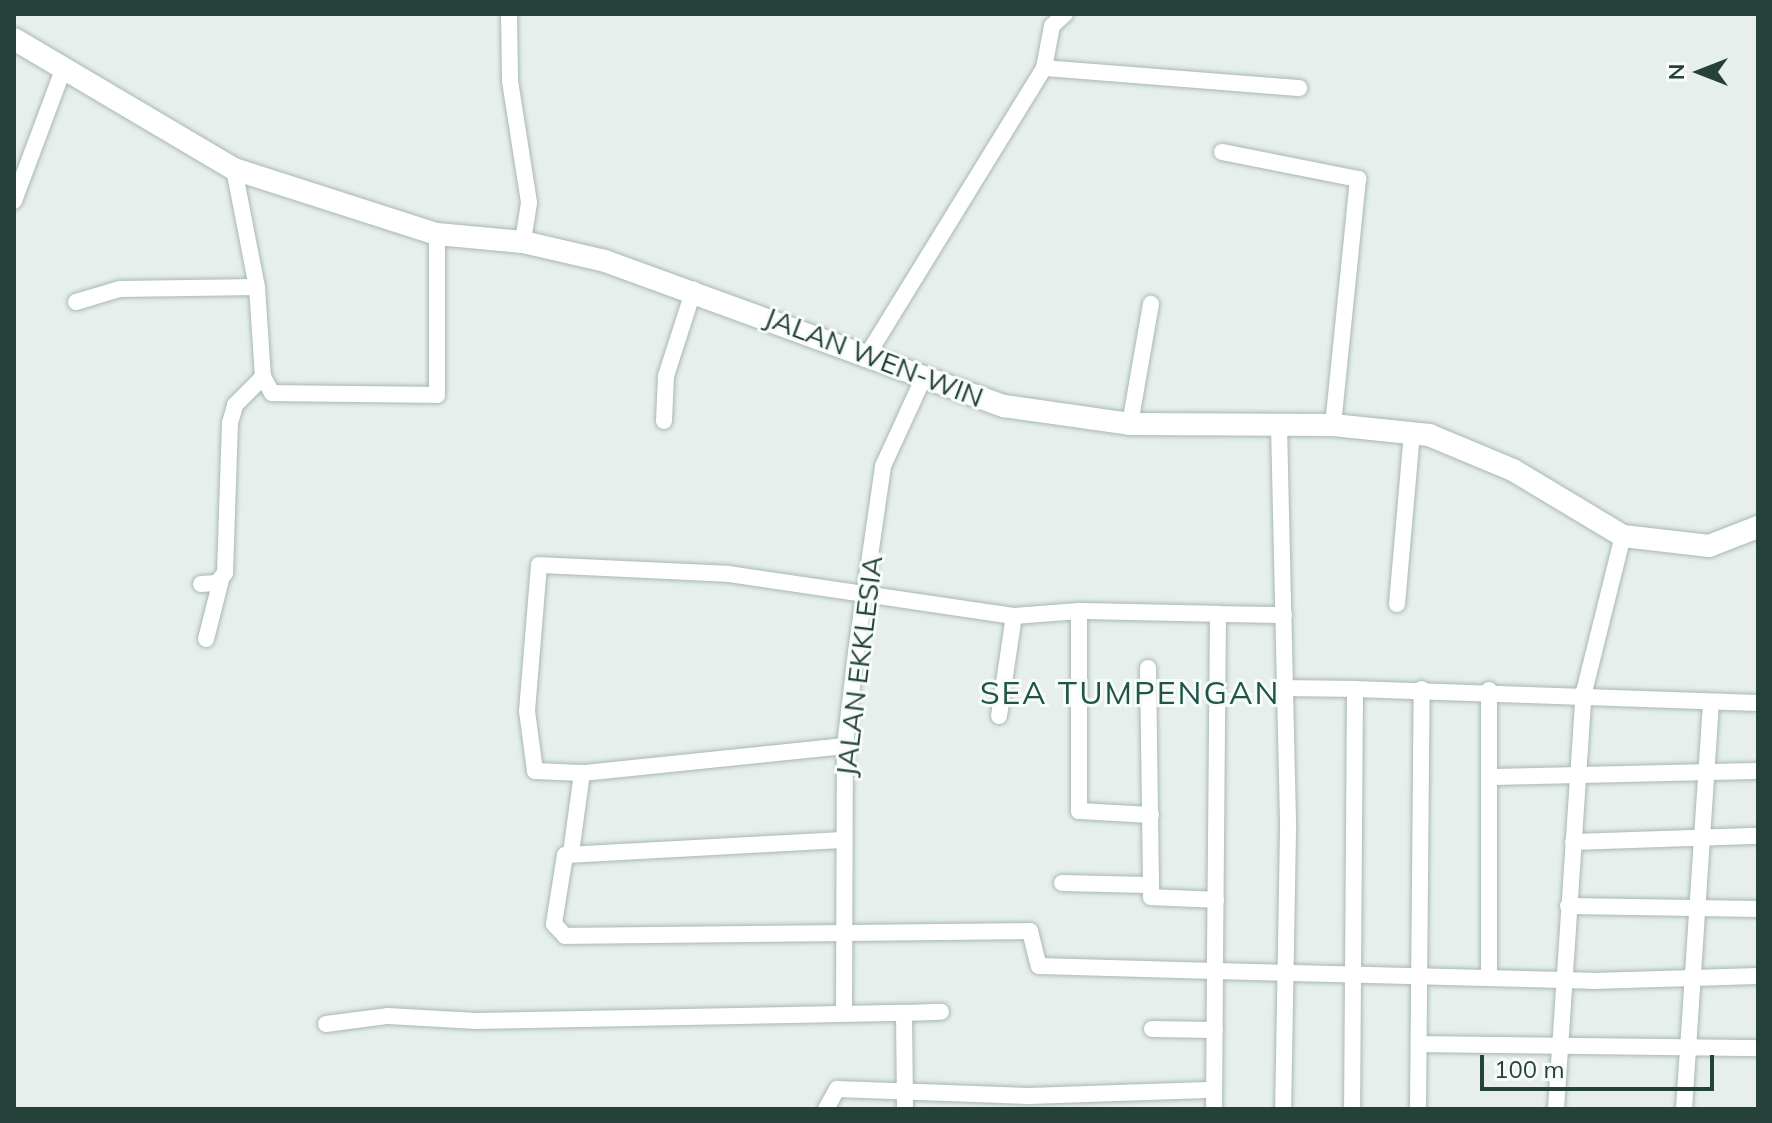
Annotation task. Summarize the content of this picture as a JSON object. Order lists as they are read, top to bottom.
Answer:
{
  "streets": {
    "street": ["JALAN WEN-WIN", "JALAN EKKLESIA"]
  },
  "crossings": [
    ["JALAN WEN-WIN", "JALAN EKKLESIA"]
  ],
  "districts": ["SEA TUMPENGAN"],
  "scale_bar": "100 m",
  "north": "left"
}
